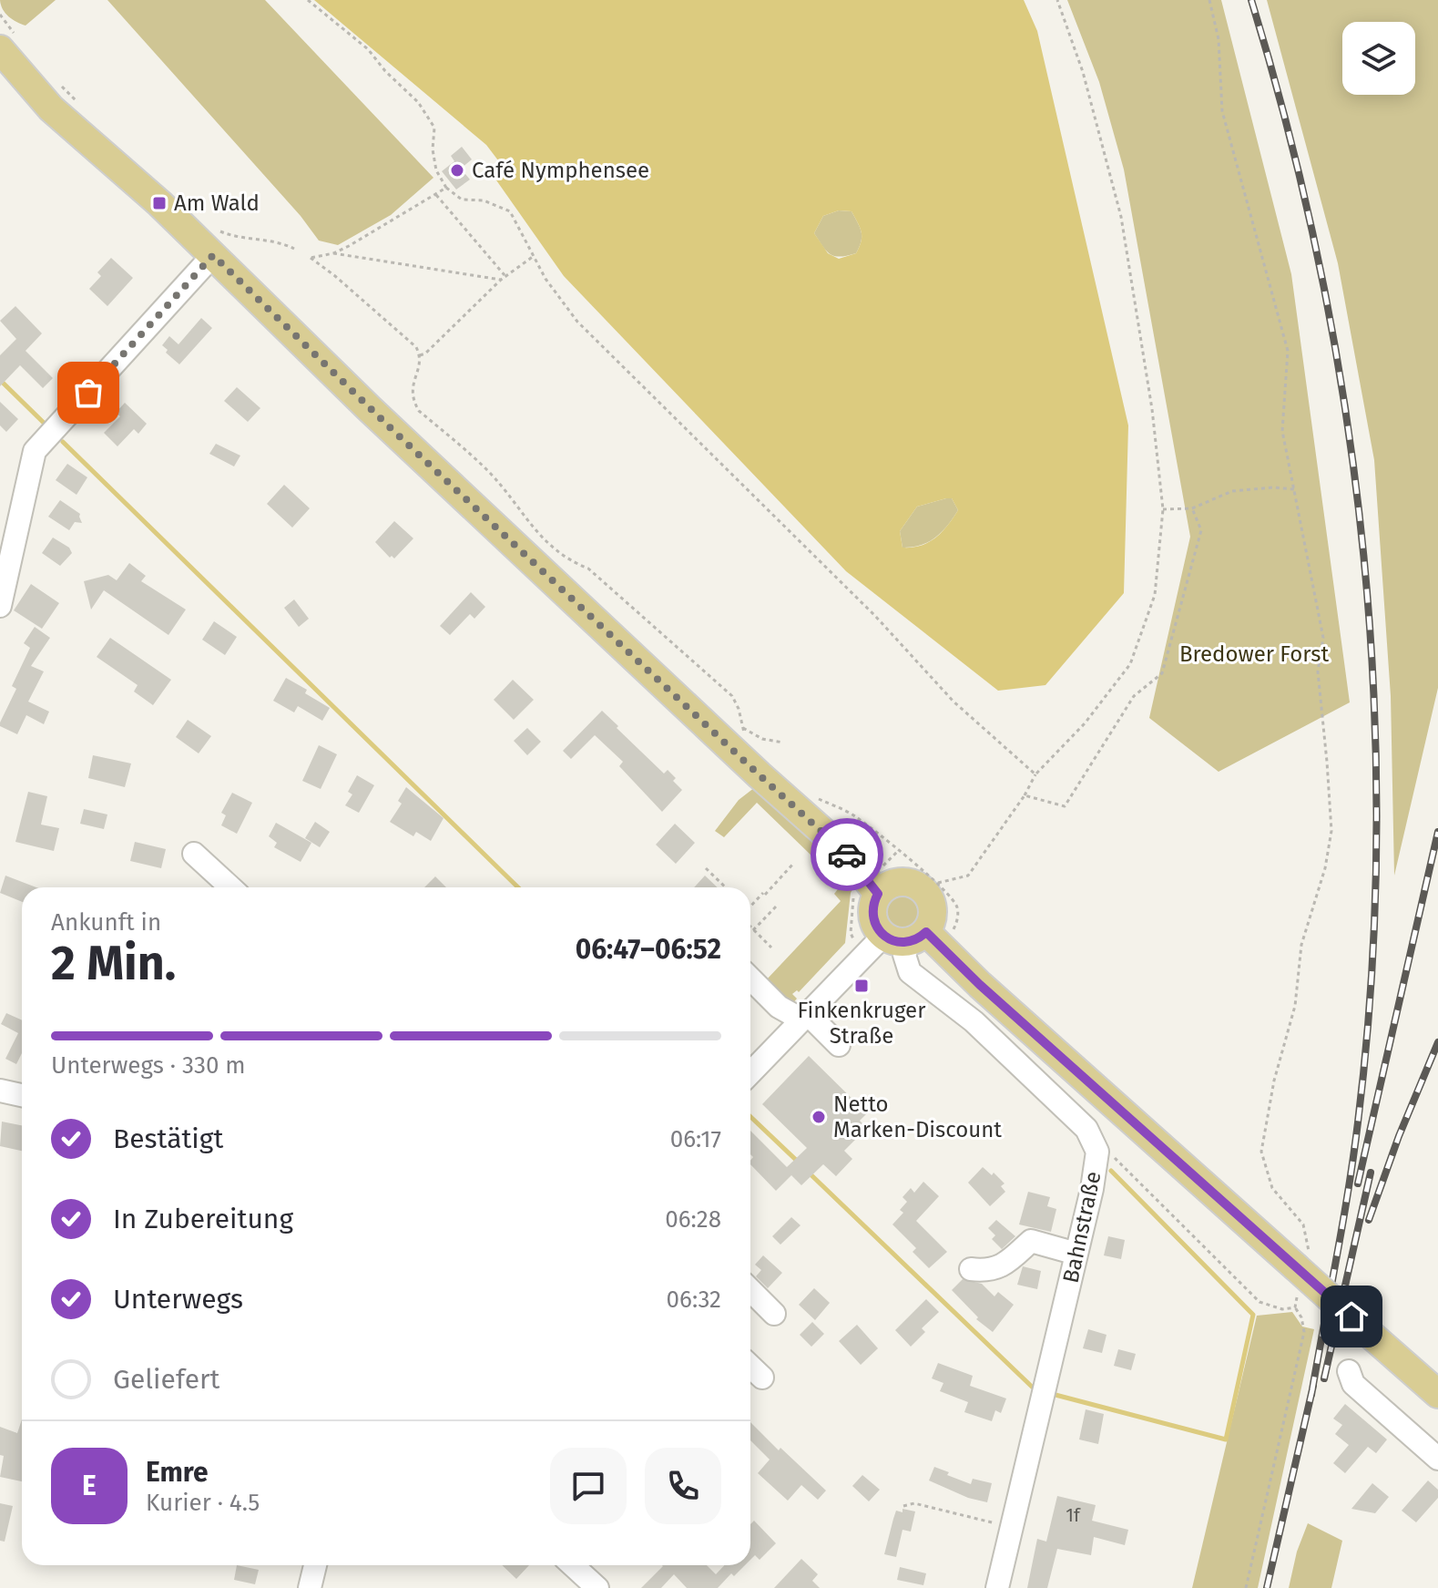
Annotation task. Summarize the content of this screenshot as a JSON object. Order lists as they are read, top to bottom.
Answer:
{
  "streets": {
    "street": ["Bahnstraße"]
  },
  "parks": ["Bredower Forst"],
  "places": {
    "other": ["Café Nymphensee", "Netto Marken-Discount"],
    "transit": ["Am Wald", "Finkenkruger Straße"]
  },
  "house_numbers": ["1f"],
  "page": {
    "heading": ["2 Min.", "Ankunft in", "06:47–06:52"],
    "panel": ["Emre", "Kurier · 4.5"],
    "bar": "Unterwegs · 330 m",
    "list": [
      ["Bestätigt", "06:17"],
      ["In Zubereitung", "06:28"],
      ["Unterwegs", "06:32"],
      "Geliefert"
    ],
    "round": "E"
  }
}
